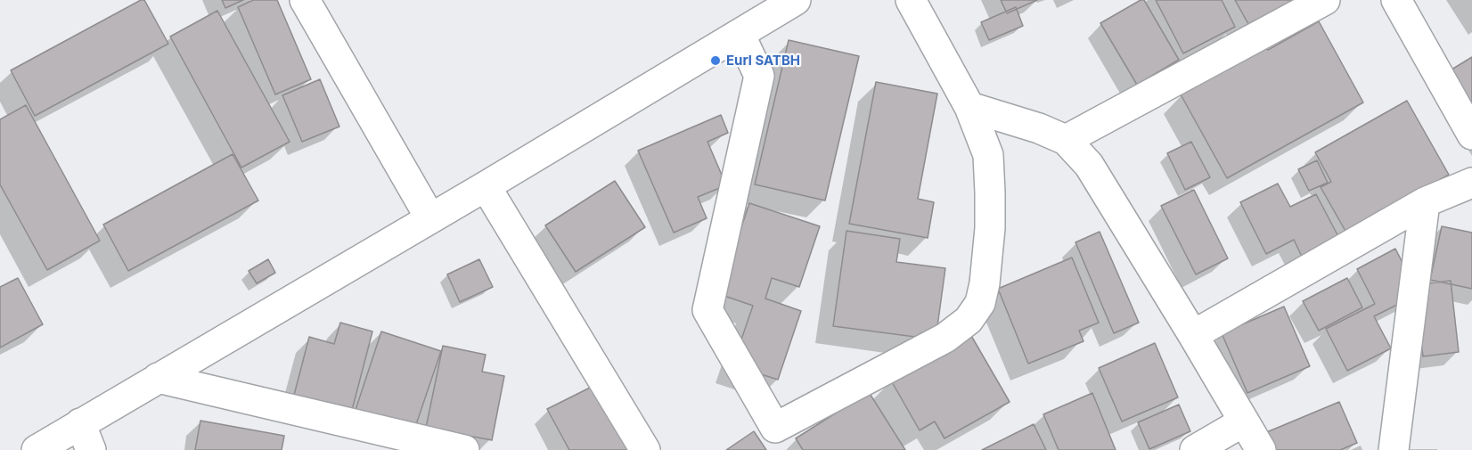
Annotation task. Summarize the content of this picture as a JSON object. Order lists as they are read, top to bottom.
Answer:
{
  "places": ["Eurl SATBH"]
}
